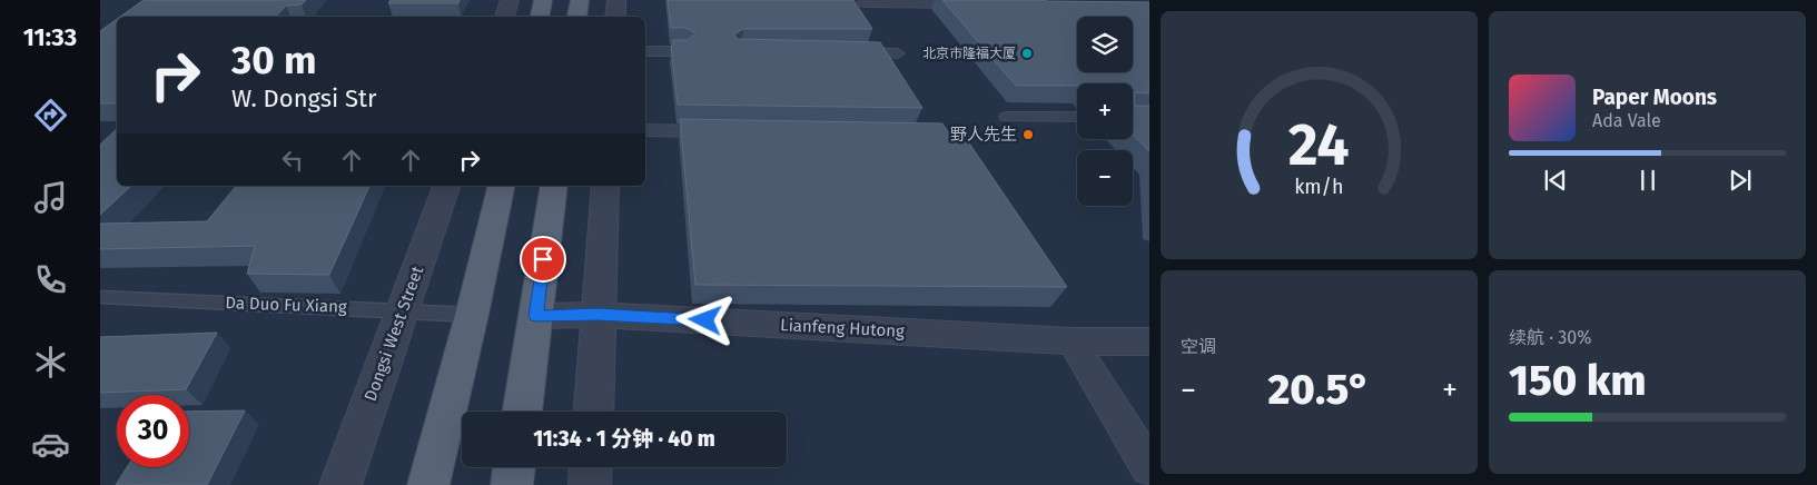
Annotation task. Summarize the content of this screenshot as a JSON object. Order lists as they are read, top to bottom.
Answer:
{
  "streets": {
    "street": ["Lianfeng Hutong", "Dongsi West Street"],
    "lane": ["Da Duo Fu Xiang"]
  },
  "crossings": [
    ["Da Duo Fu Xiang", "Dongsi West Street"]
  ],
  "places": ["北京市隆福大厦", "野人先生"],
  "page": {
    "tabs": "11:33",
    "map_buttons": ["+", "−"],
    "turn": ["30 m", "W. Dongsi Str"],
    "song": ["Paper Moons", "Ada Vale"],
    "tile": [
      "空调",
      ["续航 · 30%", "150 km"]
    ],
    "heat": ["−", "20.5°", "+"],
    "limit": "30",
    "trip": "11:34 · 1 分钟 · 40 m",
    "gauge": ["24", "km/h"]
  }
}
